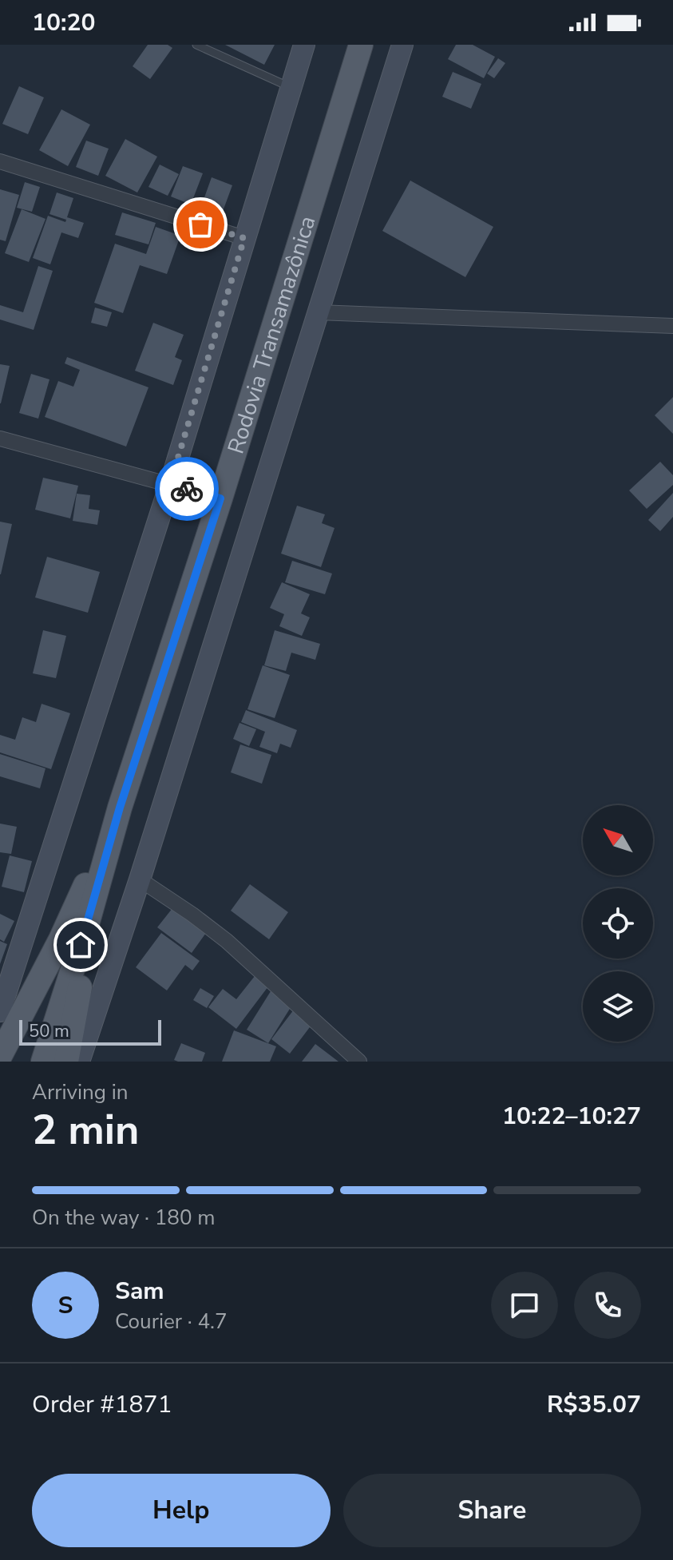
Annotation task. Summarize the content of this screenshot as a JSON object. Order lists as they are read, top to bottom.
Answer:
{
  "streets": {
    "main road": ["Rodovia Transamazônica"]
  },
  "scale_bar": "50 m",
  "north": "top left",
  "page": {
    "status": "10:20",
    "scale": "50 m",
    "heading": ["2 min", "Arriving in", "10:22–10:27"],
    "panel": [
      "Sam",
      "Courier · 4.7",
      "Order #1871",
      "R$35.07"
    ],
    "bar": "On the way · 180 m",
    "round": "S",
    "buttons": ["Help", "Share"]
  }
}
